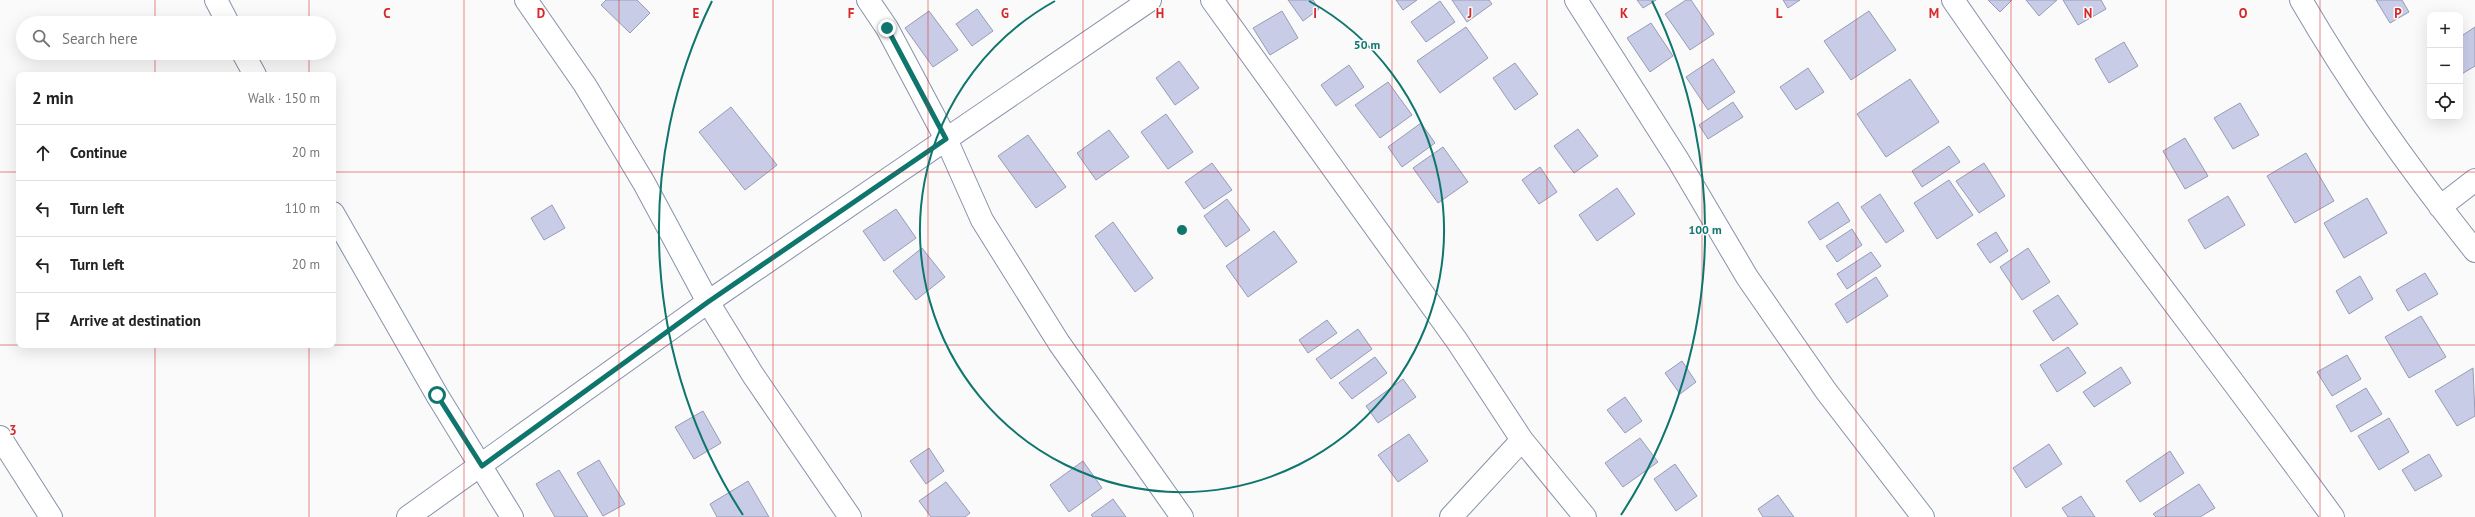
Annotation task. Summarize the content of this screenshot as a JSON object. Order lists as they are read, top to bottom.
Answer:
{
  "page": {
    "map_buttons": ["+", "−"],
    "search": "Search here",
    "heading": ["2 min", "Walk · 150 m"],
    "list": [
      ["Continue", "20 m"],
      ["Turn left", "110 m"],
      ["Turn left", "20 m"],
      "Arrive at destination"
    ]
  },
  "grid": {
    "columns": [
      "C",
      "D",
      "E",
      "F",
      "G",
      "H",
      "I",
      "J",
      "K",
      "L",
      "M",
      "N",
      "O",
      "P"
    ],
    "rows": ["3"]
  },
  "rings": ["50 m", "100 m"]
}
